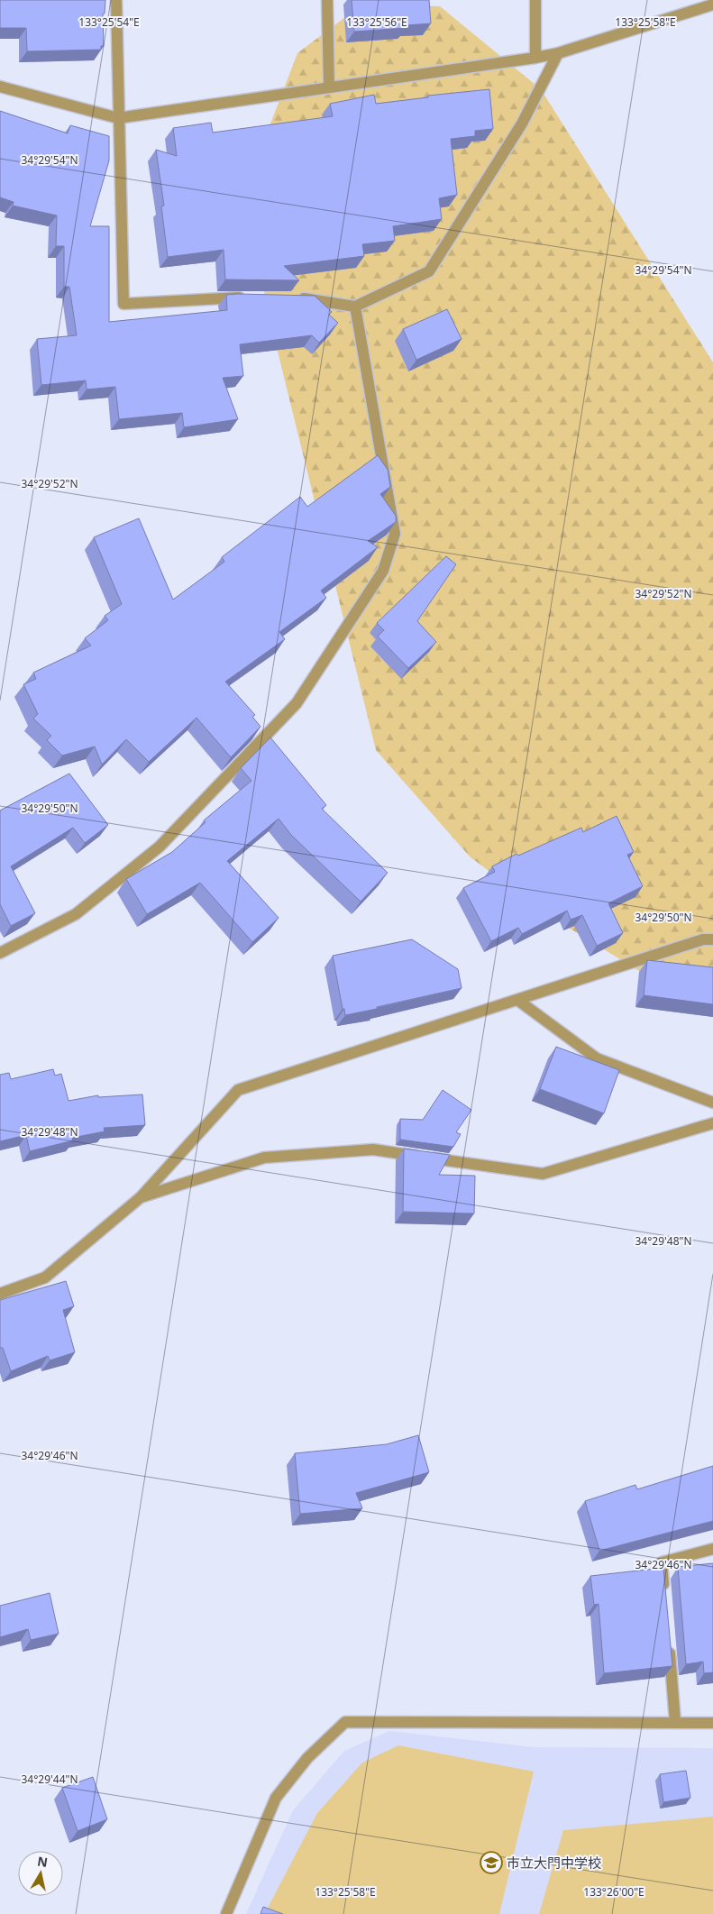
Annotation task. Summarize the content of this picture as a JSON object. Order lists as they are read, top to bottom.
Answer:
{
  "places": {
    "school or university": ["市立大門中学校"]
  },
  "north": "top",
  "coordinates": [
    "133°25'54\"E",
    "133°25'56\"E",
    "133°25'58\"E",
    "34°29'54\"N",
    "34°29'52\"N",
    "34°29'50\"N",
    "34°29'48\"N",
    "34°29'46\"N",
    "34°29'44\"N",
    "133°26'00\"E"
  ]
}
